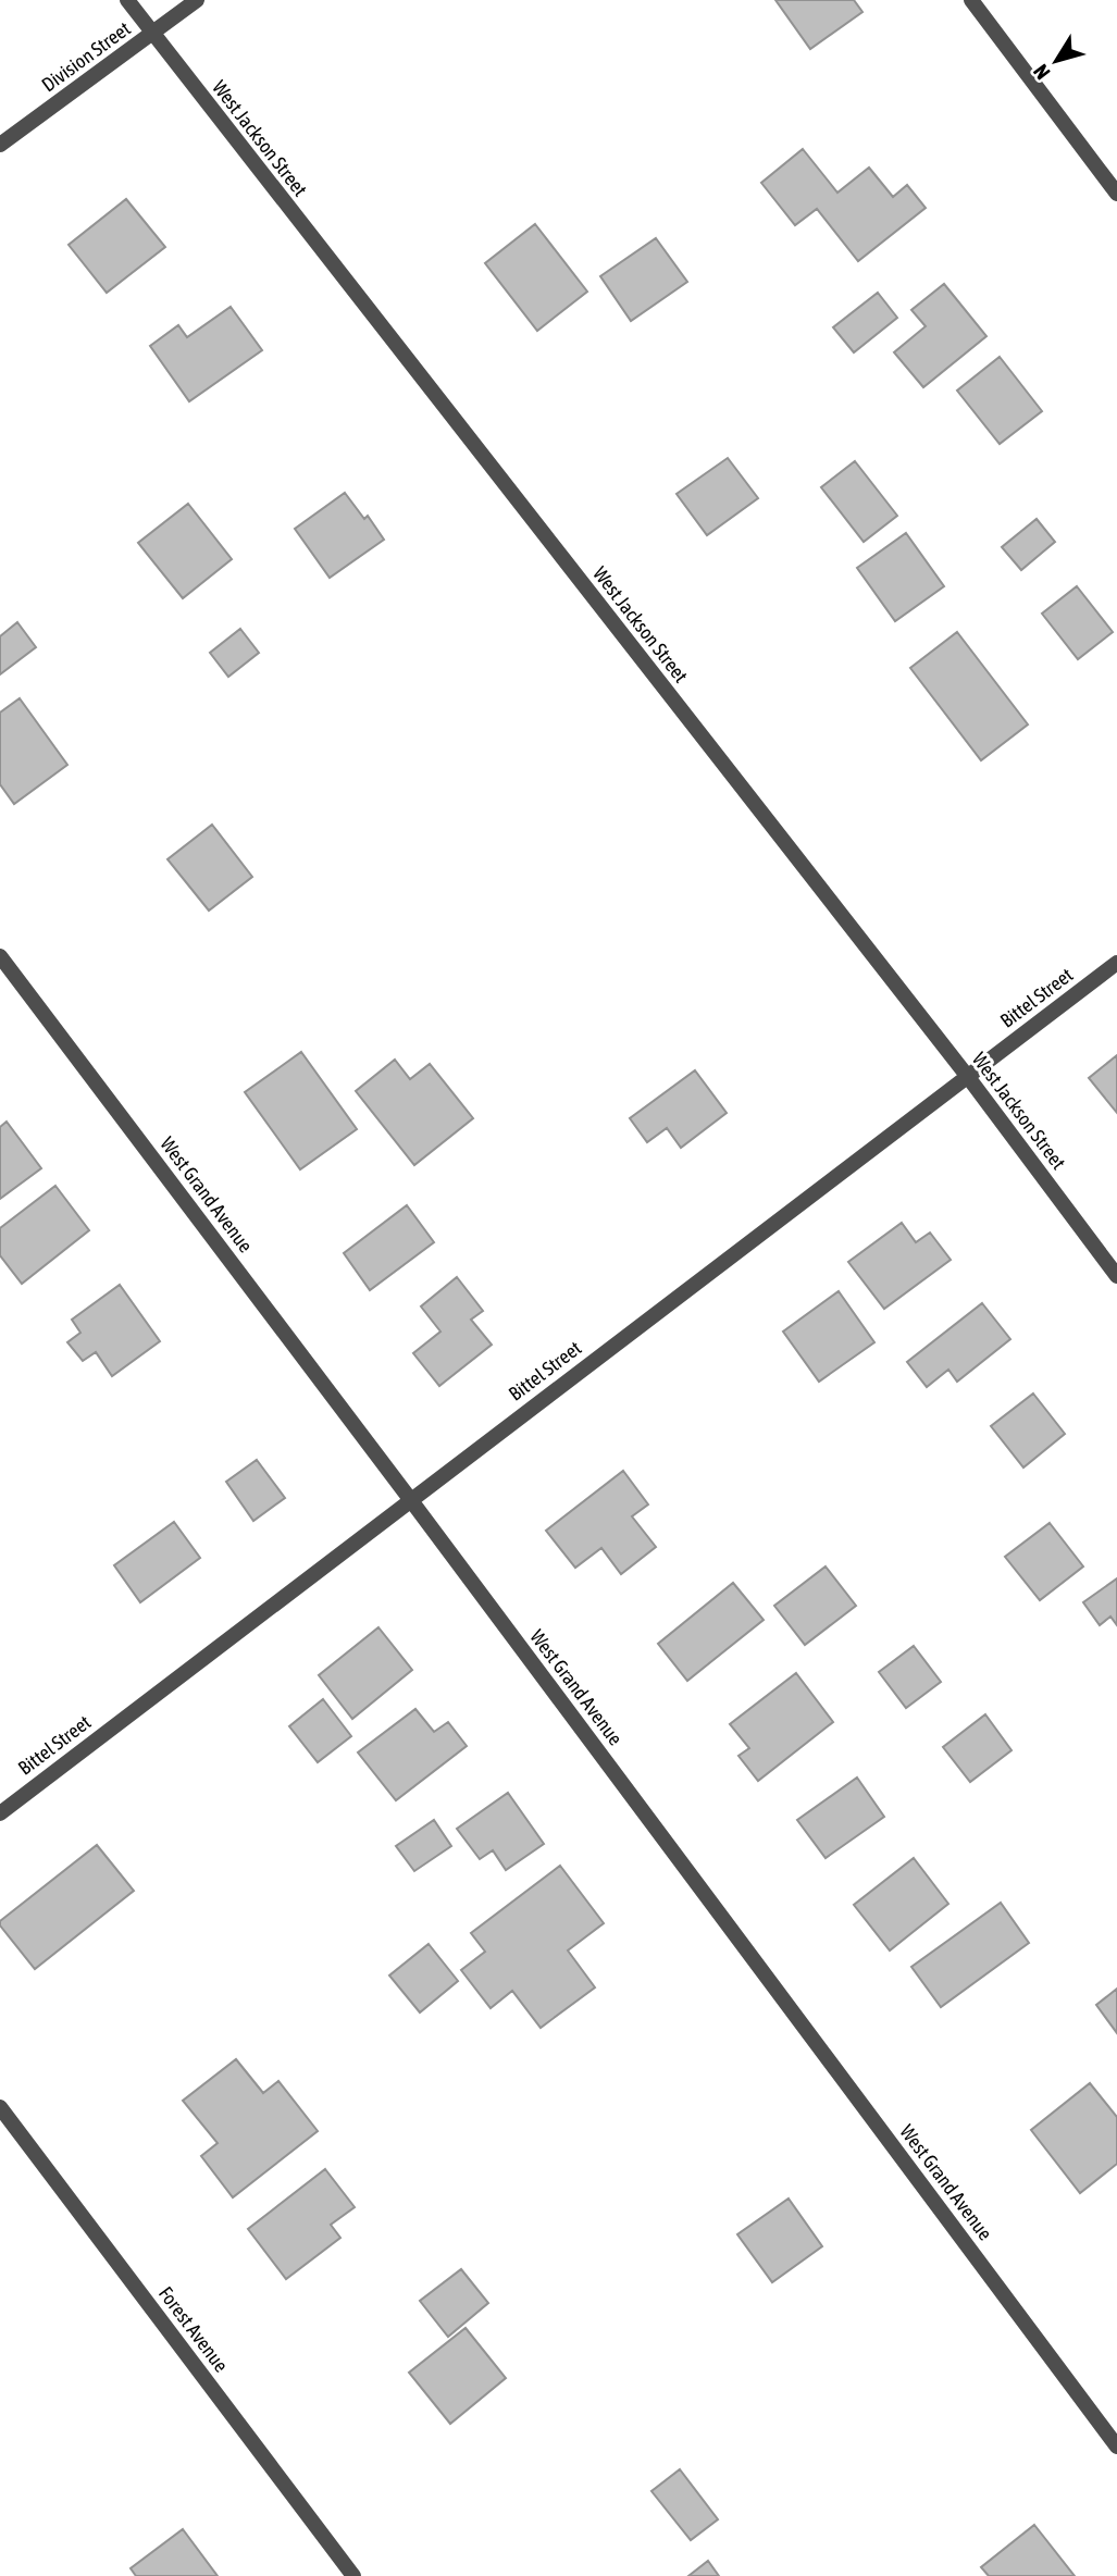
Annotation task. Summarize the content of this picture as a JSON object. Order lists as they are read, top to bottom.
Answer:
{
  "streets": {
    "street": [
      "Division Street",
      "West Jackson Street",
      "Bittel Street",
      "West Grand Avenue",
      "Forest Avenue"
    ]
  },
  "crossings": [
    ["Division Street", "West Jackson Street"],
    ["West Jackson Street", "Bittel Street"],
    ["Bittel Street", "West Grand Avenue"]
  ],
  "north": "bottom left"
}
